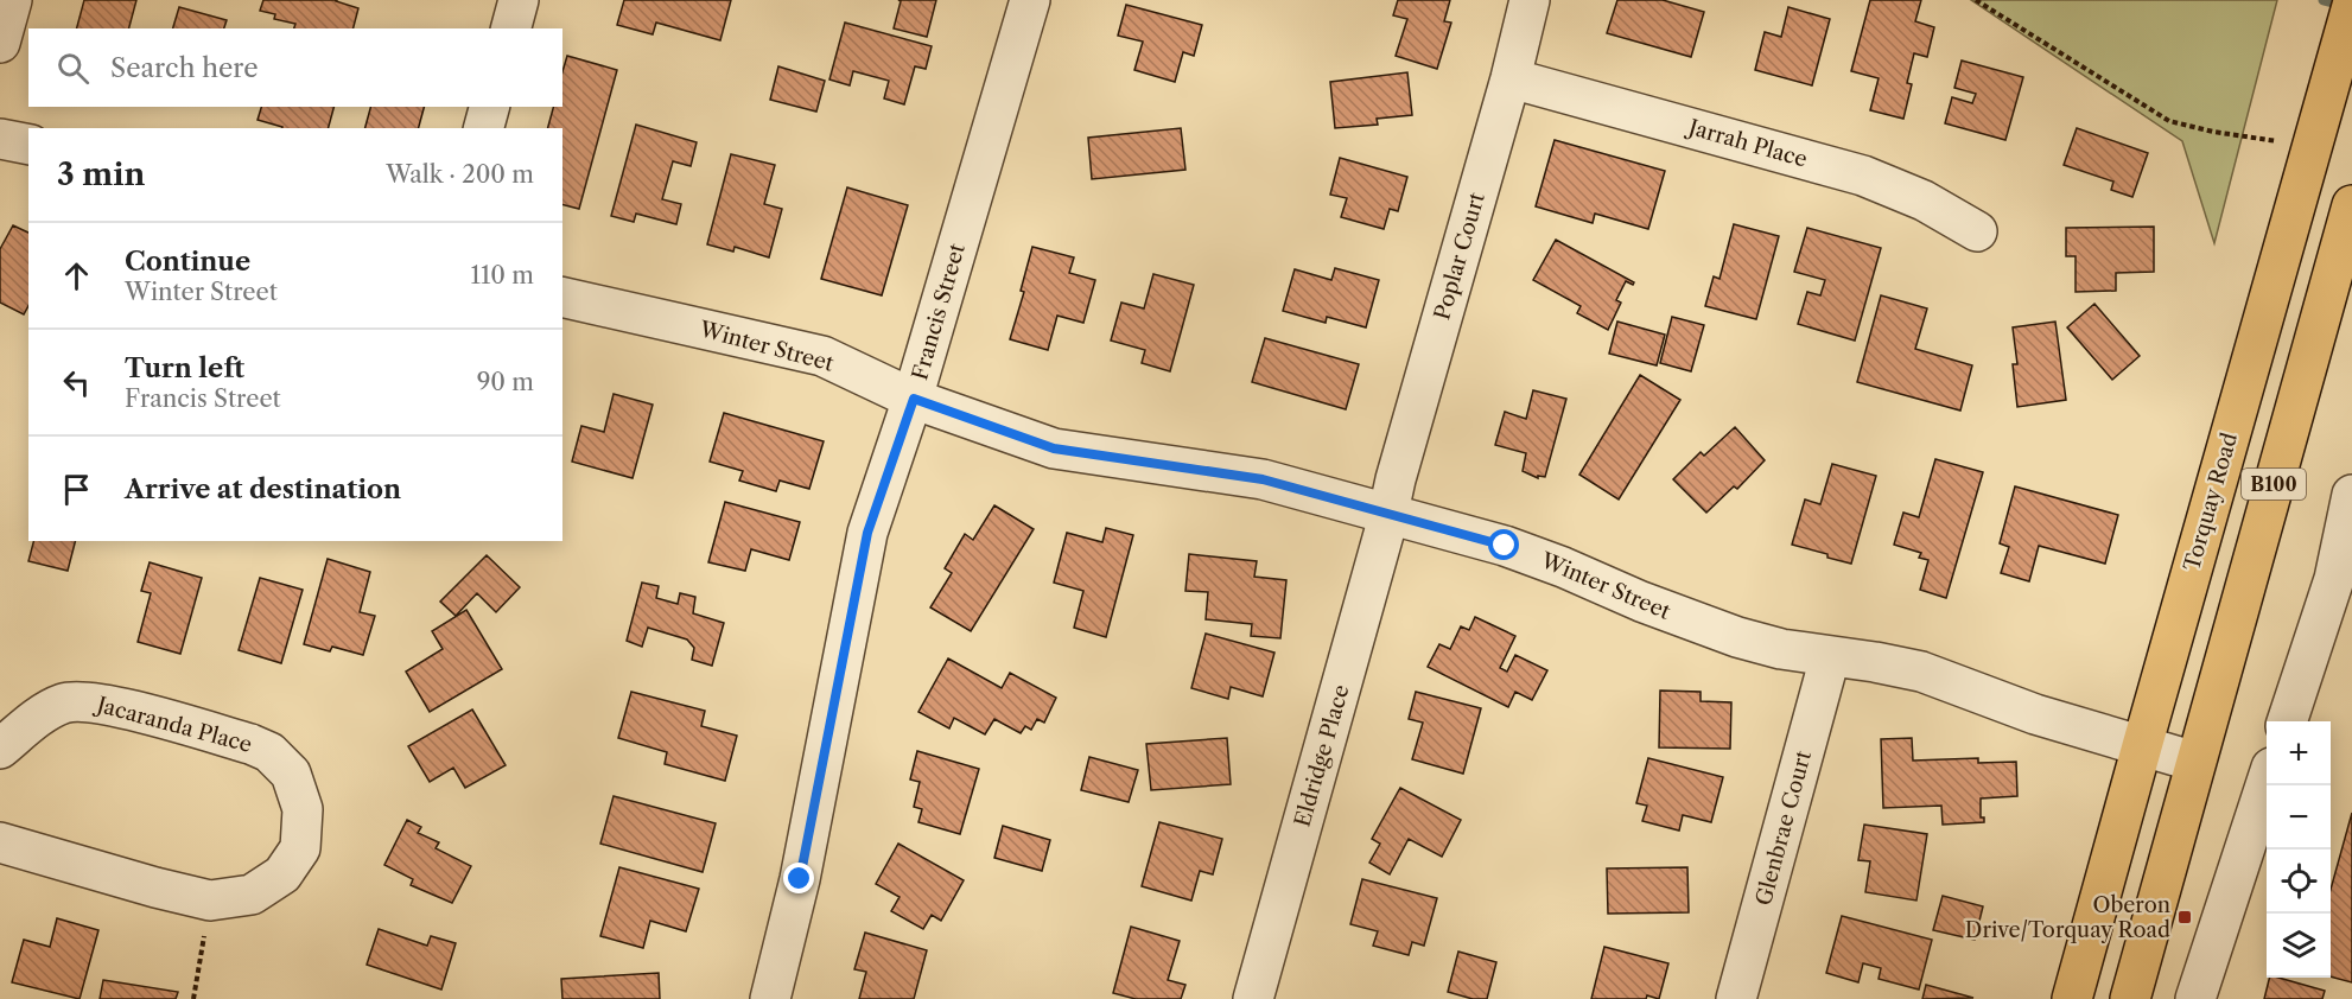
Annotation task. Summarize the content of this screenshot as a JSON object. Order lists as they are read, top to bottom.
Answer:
{
  "streets": {
    "main road": ["B100", "Torquay Road"],
    "street": [
      "Jarrah Place",
      "Poplar Court",
      "Francis Street",
      "Winter Street",
      "Jacaranda Place",
      "Eldridge Place",
      "Glenbrae Court"
    ]
  },
  "crossings": [
    ["Jarrah Place", "Poplar Court"],
    ["Poplar Court", "Winter Street"],
    ["Poplar Court", "Eldridge Place"],
    ["Francis Street", "Winter Street"],
    ["Winter Street", "B100"],
    ["Winter Street", "Torquay Road"],
    ["Winter Street", "Eldridge Place"],
    ["Winter Street", "Glenbrae Court"]
  ],
  "places": {
    "transit": ["Oberon Drive/Torquay Road"]
  },
  "page": {
    "search": "Search here",
    "heading": ["3 min", "Walk · 200 m"],
    "list": [
      ["Continue", "Winter Street", "110 m"],
      ["Turn left", "Francis Street", "90 m"],
      "Arrive at destination"
    ],
    "map_buttons": ["+", "−"]
  }
}
